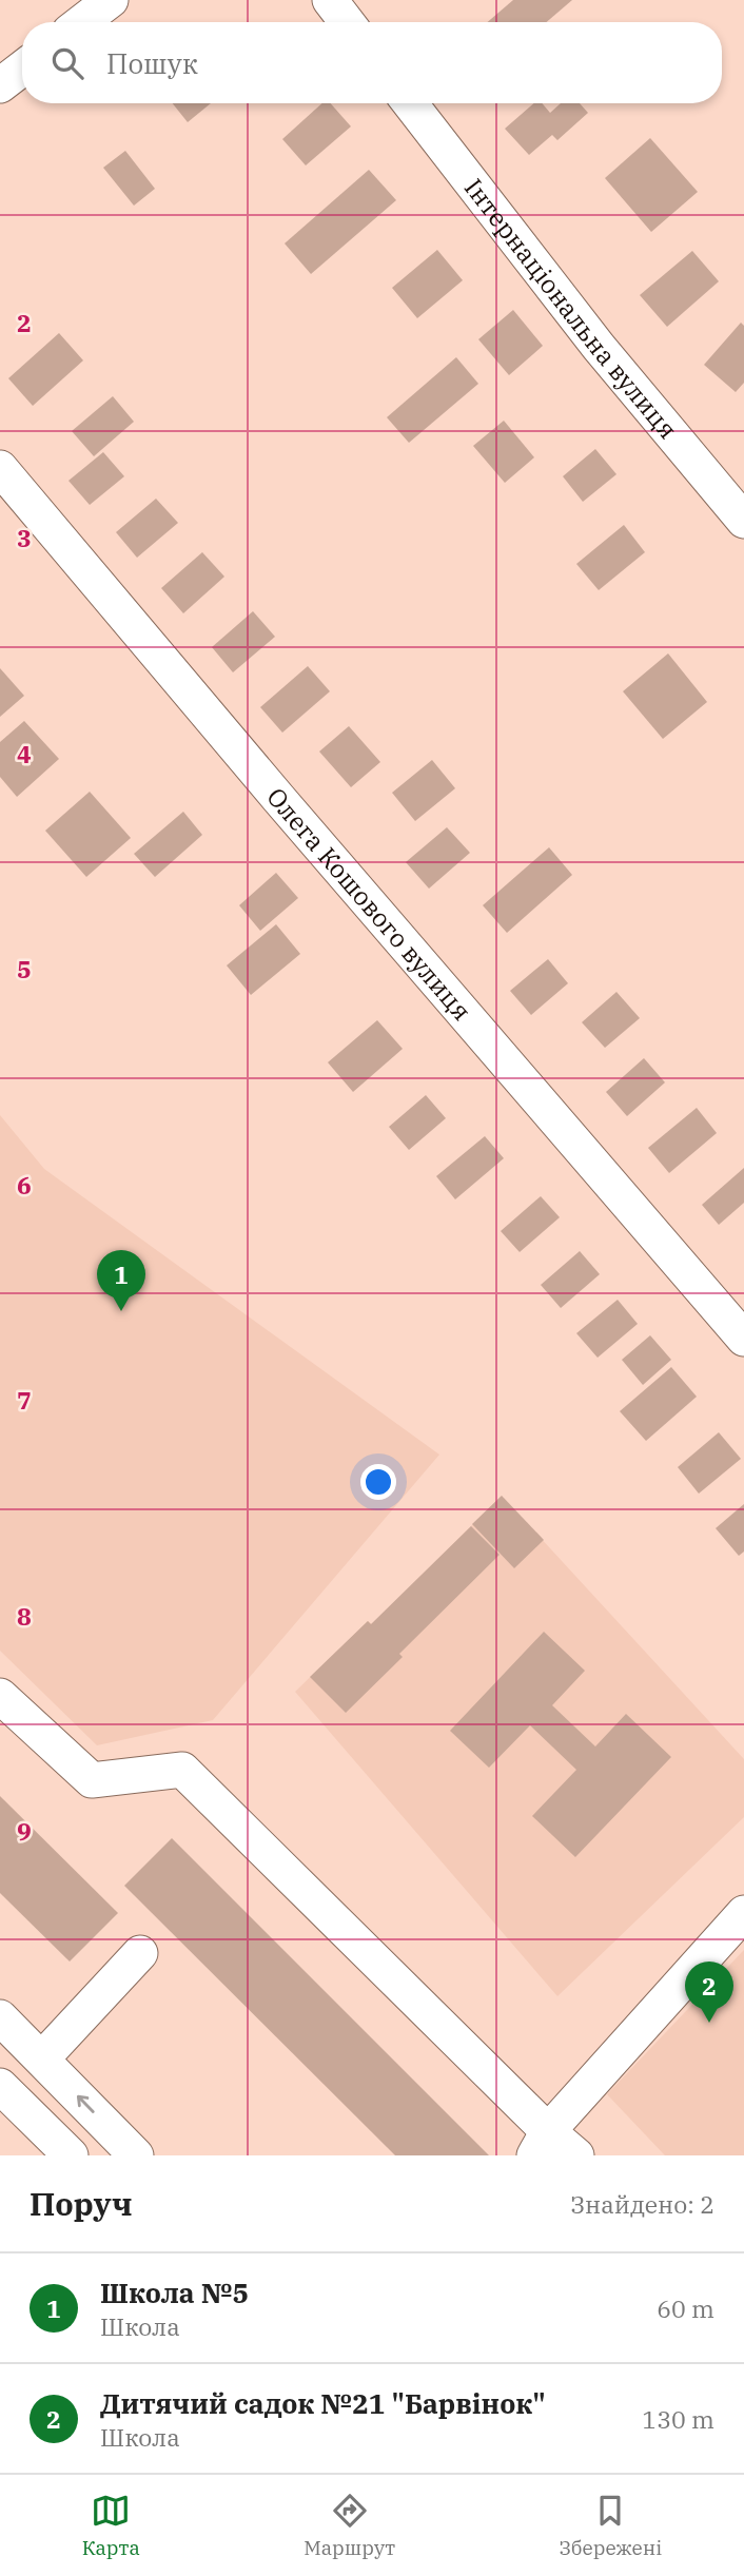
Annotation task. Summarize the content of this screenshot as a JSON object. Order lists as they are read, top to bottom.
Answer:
{
  "streets": {
    "street": ["Інтернаціональна вулиця", "Олега Кошового вулиця"]
  },
  "page": {
    "search": "Пошук",
    "pins": ["1", "2"],
    "heading": ["Поруч", "Знайдено: 2"],
    "list": [
      {
        "mark": "1",
        "name": "Школа №5",
        "note": "Школа",
        "value": "60 m"
      },
      {
        "mark": "2",
        "name": "Дитячий садок №21 \"Барвінок\"",
        "note": "Школа",
        "value": "130 m"
      }
    ],
    "nav": ["Карта", "Маршрут", "Збережені"]
  },
  "grid": {
    "rows": [
      "2",
      "3",
      "4",
      "5",
      "6",
      "7",
      "8",
      "9"
    ]
  }
}
